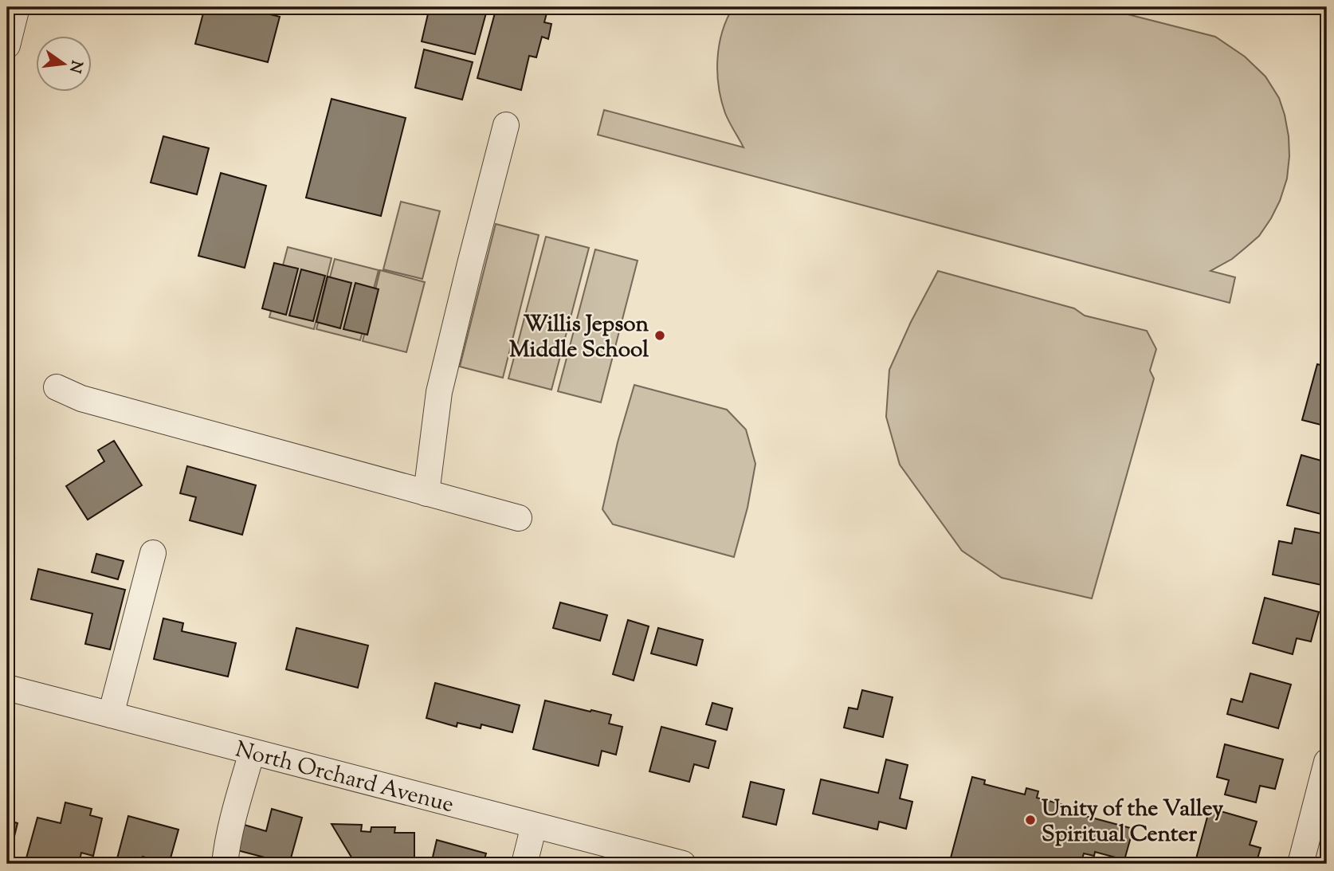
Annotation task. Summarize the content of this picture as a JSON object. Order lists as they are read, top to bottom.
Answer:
{
  "streets": {
    "street": ["North Orchard Avenue"]
  },
  "places": ["Willis Jepson Middle School", "Unity of the Valley Spiritual Center"],
  "north": "right"
}
